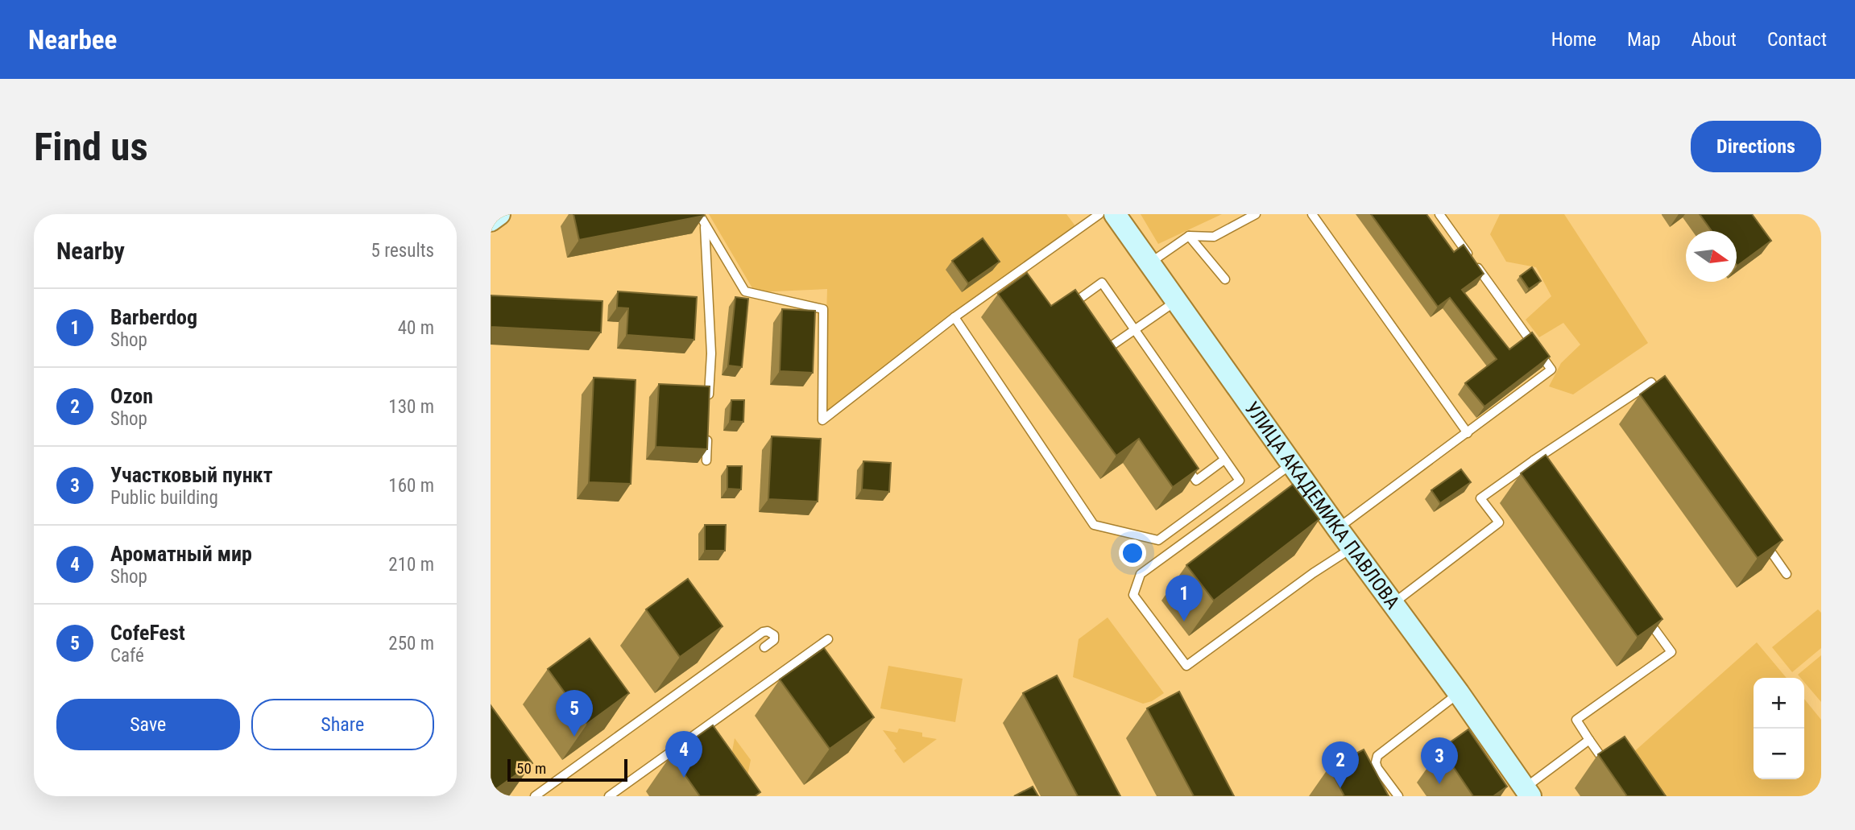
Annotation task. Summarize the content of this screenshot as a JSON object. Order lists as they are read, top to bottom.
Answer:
{
  "streets": {
    "street": ["УЛИЦА АКАДЕМИКА ПАВЛОВА"]
  },
  "scale_bar": "50 m",
  "north": "right",
  "page": {
    "header": "Nearbee",
    "nav": [
      "Home",
      "Map",
      "About",
      "Contact"
    ],
    "buttons": [
      "Directions",
      ["Save", "Share"]
    ],
    "title": "Find us",
    "heading": ["Nearby", "5 results"],
    "list": [
      {
        "mark": "1",
        "name": "Barberdog",
        "note": "Shop",
        "value": "40 m"
      },
      {
        "mark": "2",
        "name": "Ozon",
        "note": "Shop",
        "value": "130 m"
      },
      {
        "mark": "3",
        "name": "Участковый пункт",
        "note": "Public building",
        "value": "160 m"
      },
      {
        "mark": "4",
        "name": "Ароматный мир",
        "note": "Shop",
        "value": "210 m"
      },
      {
        "mark": "5",
        "name": "CofeFest",
        "note": "Café",
        "value": "250 m"
      }
    ],
    "pins": [
      "1",
      "5",
      "4",
      "3",
      "2"
    ],
    "map_buttons": ["+", "−"],
    "scale": "50 m"
  }
}
